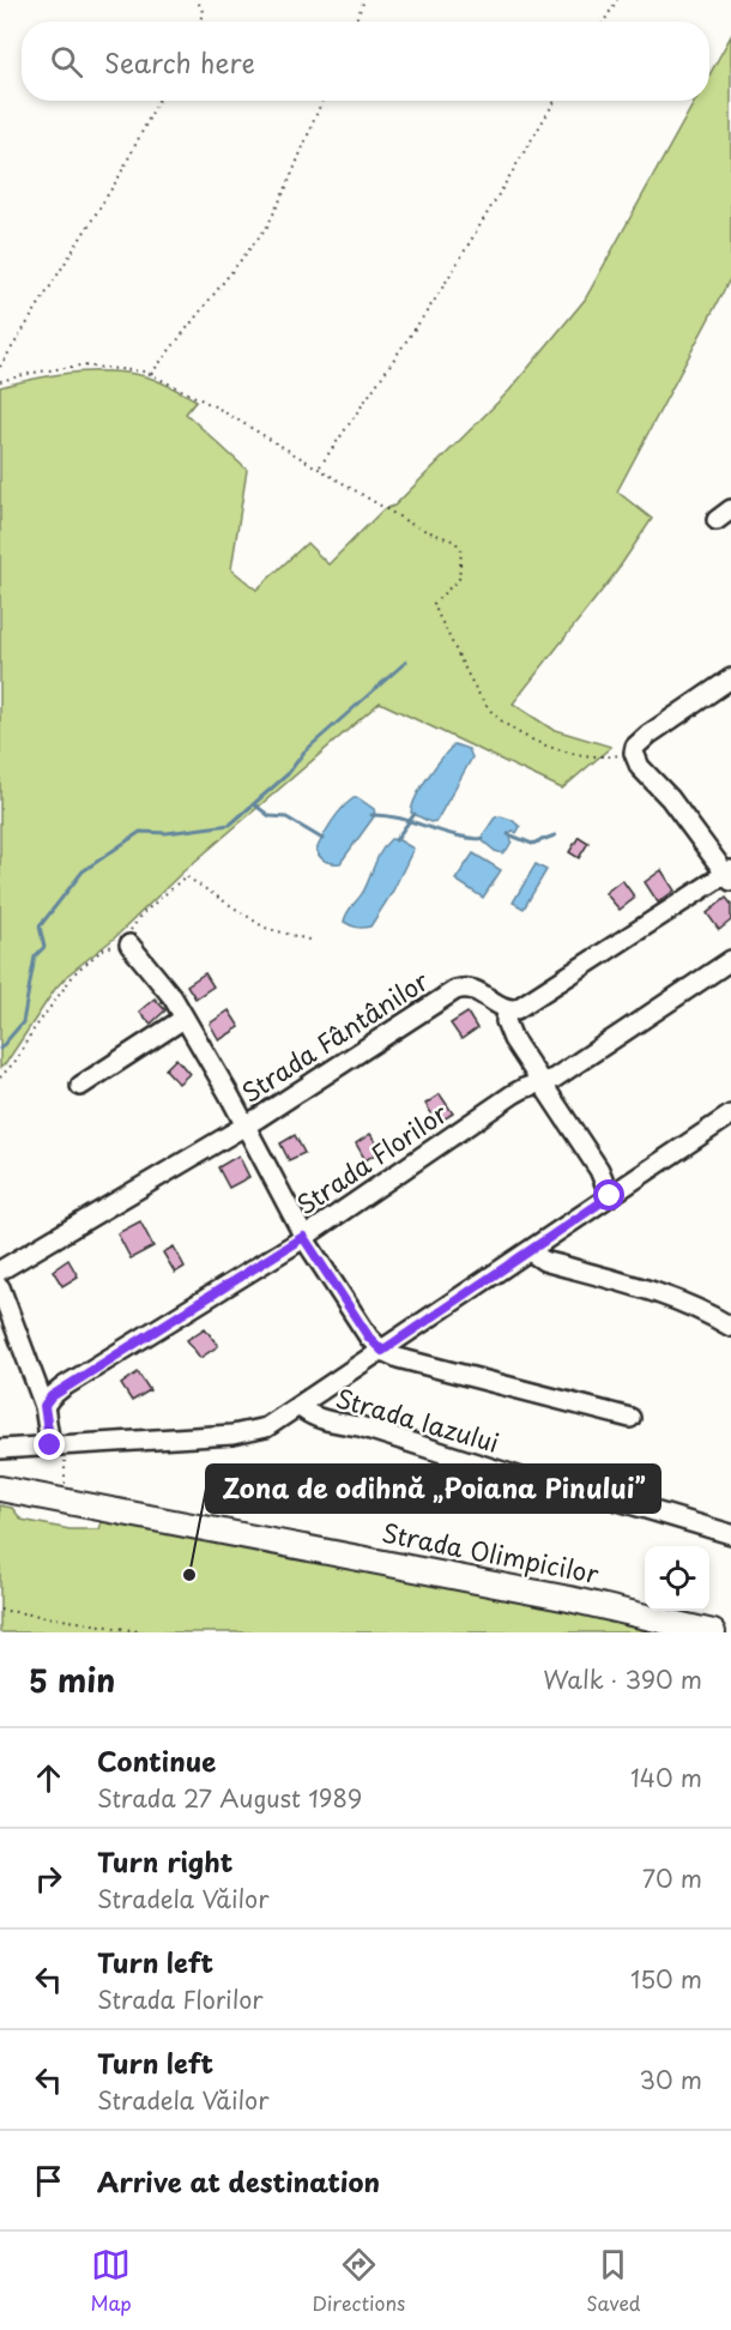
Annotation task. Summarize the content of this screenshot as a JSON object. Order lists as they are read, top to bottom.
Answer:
{
  "streets": {
    "main road": ["Strada Olimpicilor"],
    "street": ["Strada Fântânilor", "Strada Florilor", "Strada Iazului"]
  },
  "places": ["Zona de odihnă „Poiana Pinului”"],
  "page": {
    "search": "Search here",
    "heading": ["5 min", "Walk · 390 m"],
    "list": [
      ["Continue", "Strada 27 August 1989", "140 m"],
      ["Turn right", "Stradela Văilor", "70 m"],
      ["Turn left", "Strada Florilor", "150 m"],
      ["Turn left", "Stradela Văilor", "30 m"],
      "Arrive at destination"
    ],
    "nav": ["Map", "Directions", "Saved"]
  }
}
